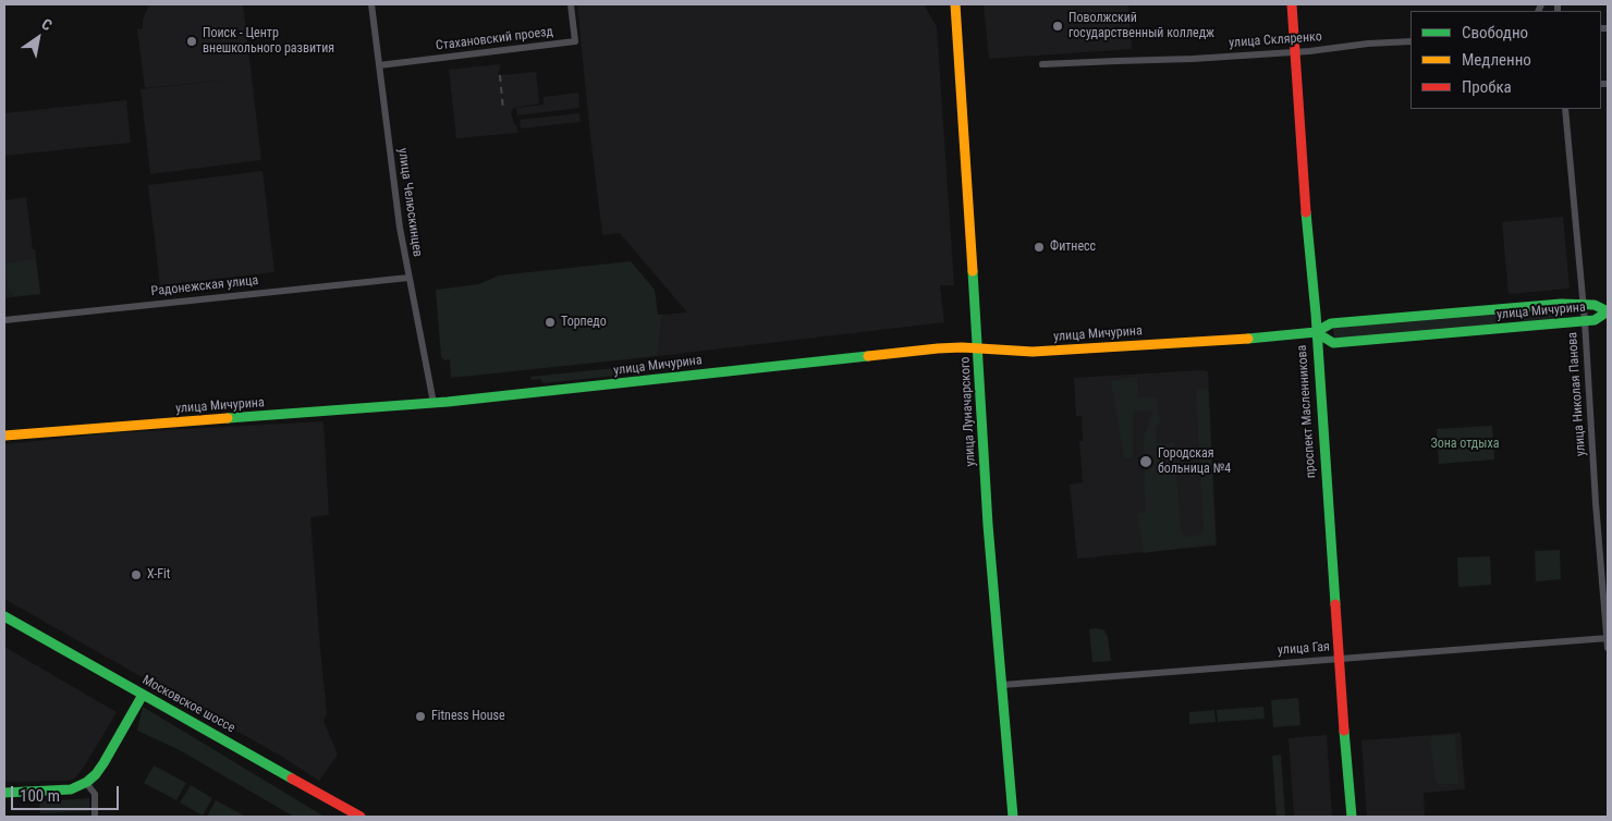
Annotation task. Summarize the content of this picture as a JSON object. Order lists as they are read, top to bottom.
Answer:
{
  "streets": {
    "main road": [
      "улица Мичурина",
      "улица Луначарского",
      "проспект Масленникова",
      "Московское шоссе"
    ],
    "street": [
      "Стахановский проезд",
      "улица Скляренко",
      "улица Челюскинцев",
      "Радонежская улица",
      "улица Николая Панова",
      "улица Гая"
    ]
  },
  "crossings": [
    ["Стахановский проезд", "улица Челюскинцев"],
    ["улица Скляренко", "проспект Масленникова"],
    ["улица Челюскинцев", "Радонежская улица"],
    ["улица Челюскинцев", "улица Мичурина"],
    ["улица Мичурина", "улица Николая Панова"],
    ["улица Мичурина", "улица Луначарского"],
    ["улица Мичурина", "проспект Масленникова"],
    ["улица Николая Панова", "улица Гая"],
    ["улица Луначарского", "улица Гая"],
    ["проспект Масленникова", "улица Гая"]
  ],
  "parks": ["Зона отдыха"],
  "places": [
    "Поволжский государственный колледж",
    "Поиск - Центр внешкольного развития",
    "Фитнесс",
    "Торпедо",
    "Городская больница №4",
    "X-Fit",
    "Fitness House"
  ],
  "legend": ["Свободно", "Медленно", "Пробка"],
  "scale_bar": "100 m",
  "north": "top right"
}
